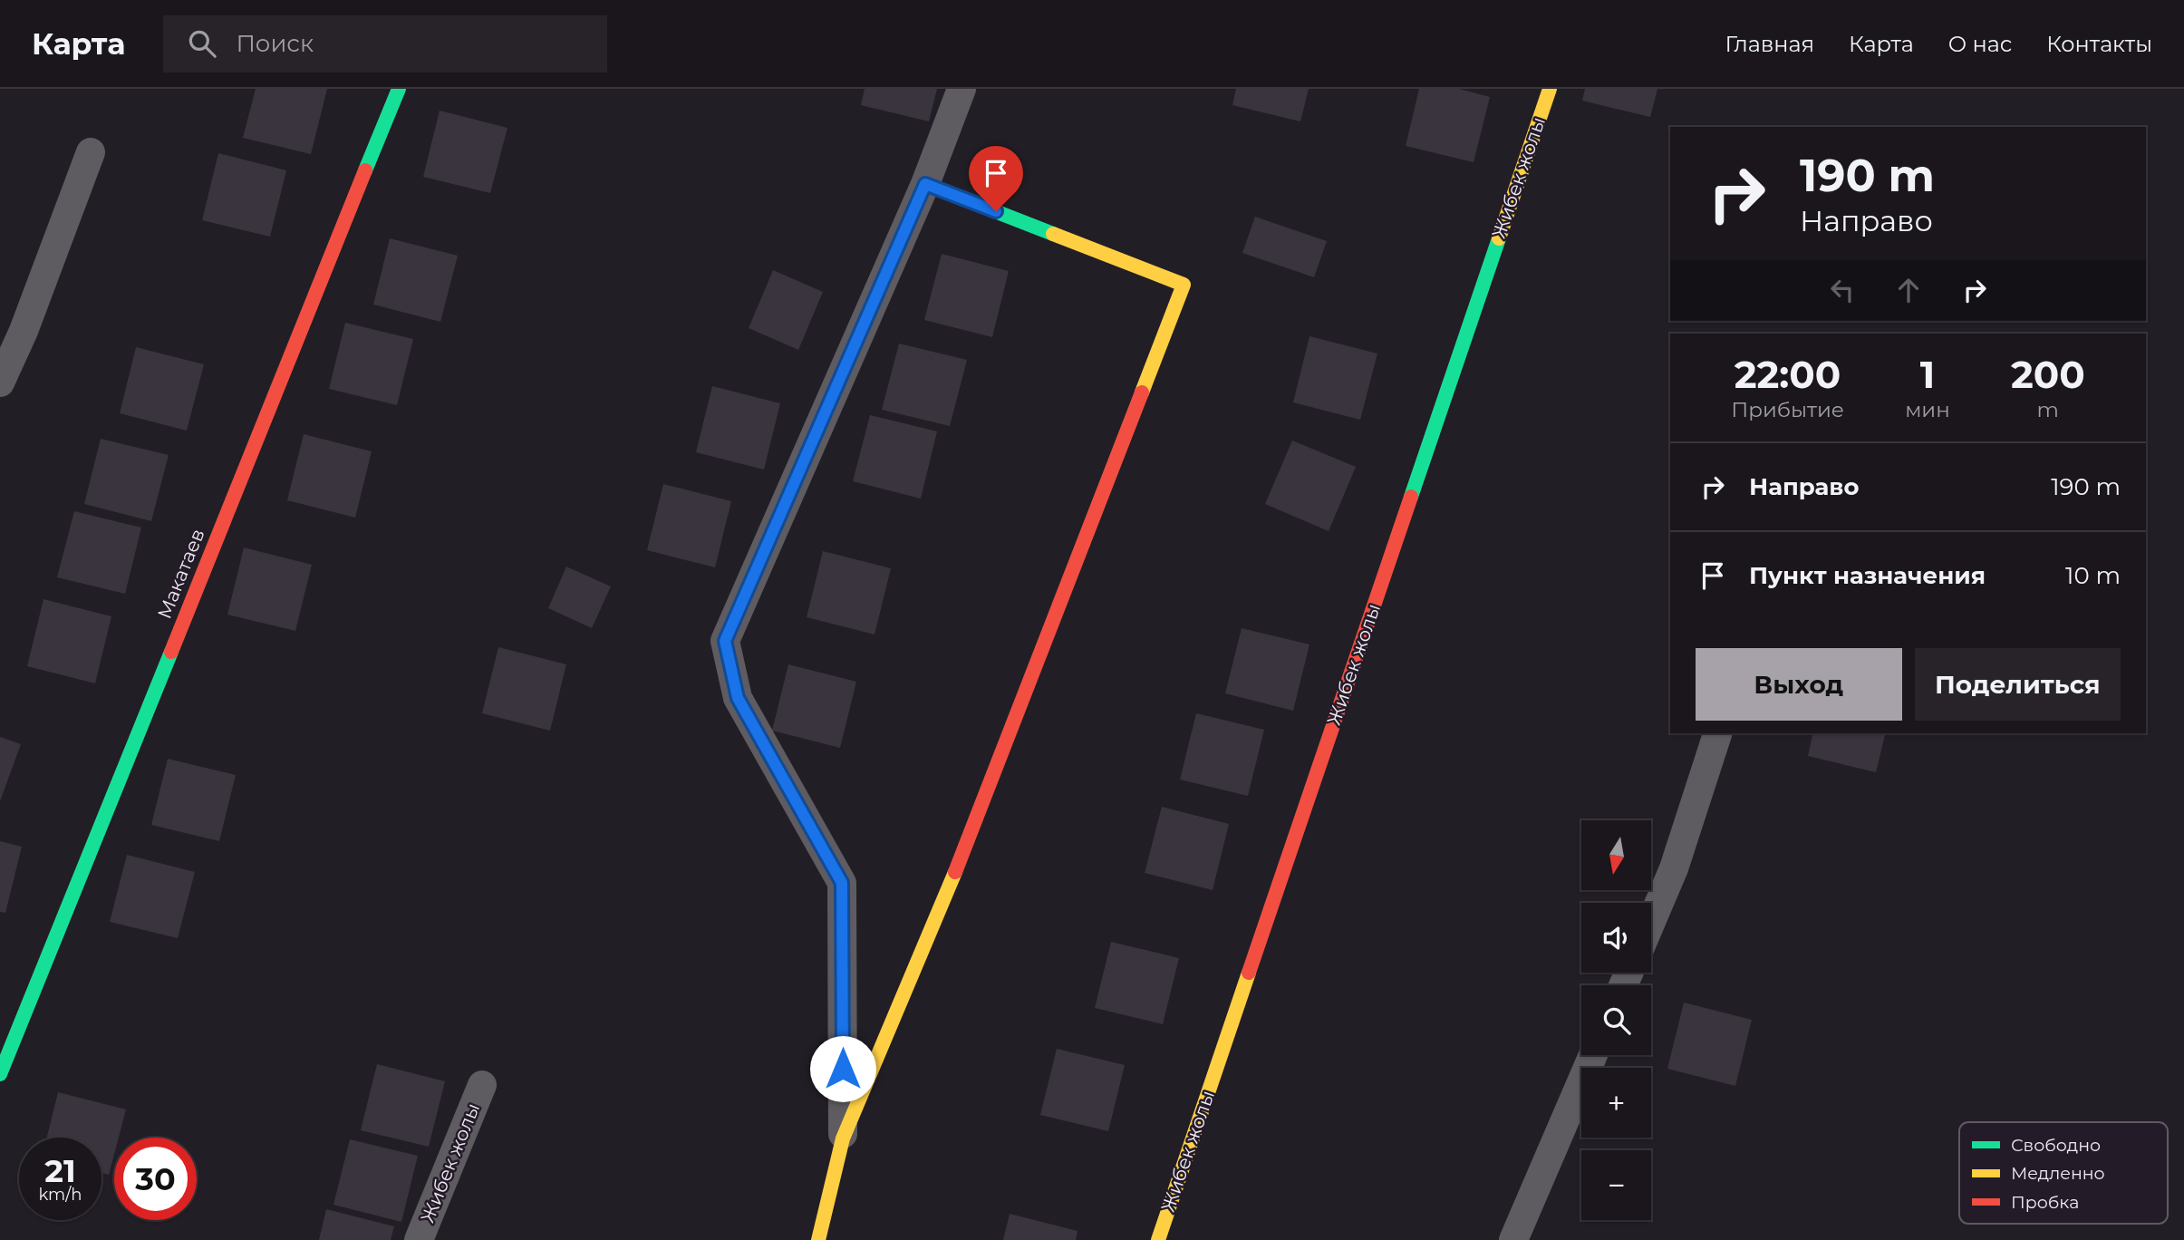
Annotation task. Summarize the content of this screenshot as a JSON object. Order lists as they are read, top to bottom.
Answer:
{
  "streets": {
    "street": ["Жибек жолы", "Макатаев"]
  },
  "legend": ["Свободно", "Медленно", "Пробка"],
  "north": "bottom",
  "page": {
    "header": "Карта",
    "search": "Поиск",
    "nav": [
      "Главная",
      "Карта",
      "О нас",
      "Контакты"
    ],
    "turn": ["190 m", "Направо"],
    "eta": [
      "22:00",
      "Прибытие",
      "1",
      "мин",
      "200",
      "m"
    ],
    "list": [
      {
        "name": "Направо",
        "value": "190 m"
      },
      {
        "name": "Пункт назначения",
        "value": "10 m"
      }
    ],
    "buttons": ["Выход", "Поделиться"],
    "map_buttons": ["+", "−"],
    "speed": "21 km/h",
    "limit": "30"
  }
}
